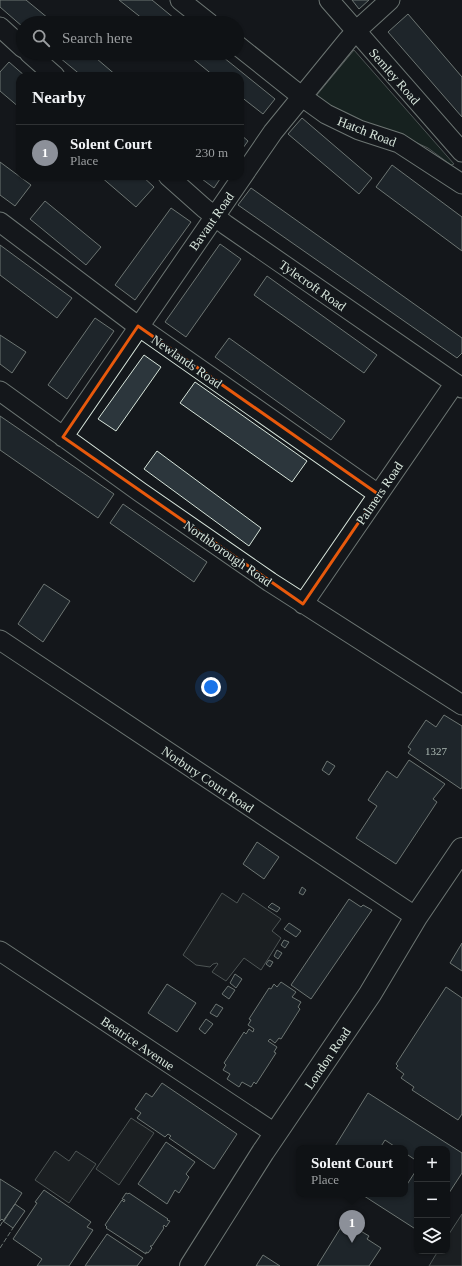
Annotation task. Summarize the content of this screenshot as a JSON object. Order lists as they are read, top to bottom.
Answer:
{
  "streets": {
    "highway": ["London Road"],
    "street": [
      "Semley Road",
      "Hatch Road",
      "Bavant Road",
      "Tylecroft Road",
      "Newlands Road",
      "Palmers Road",
      "Northborough Road",
      "Norbury Court Road",
      "Beatrice Avenue"
    ]
  },
  "crossings": [
    ["Semley Road", "Bavant Road"],
    ["Hatch Road", "Bavant Road"],
    ["Bavant Road", "Tylecroft Road"],
    ["Bavant Road", "Newlands Road"],
    ["Bavant Road", "Northborough Road"],
    ["Tylecroft Road", "Palmers Road"],
    ["Newlands Road", "Palmers Road"],
    ["Palmers Road", "Northborough Road"],
    ["Norbury Court Road", "London Road"],
    ["Beatrice Avenue", "London Road"]
  ],
  "house_numbers": ["1327"],
  "page": {
    "search": "Search here",
    "heading": "Nearby",
    "list": [
      {
        "mark": "1",
        "name": "Solent Court",
        "note": "Place",
        "value": "230 m"
      }
    ],
    "popup": ["Solent Court", "Place"],
    "map_buttons": ["+", "−"],
    "pins": "1"
  }
}
